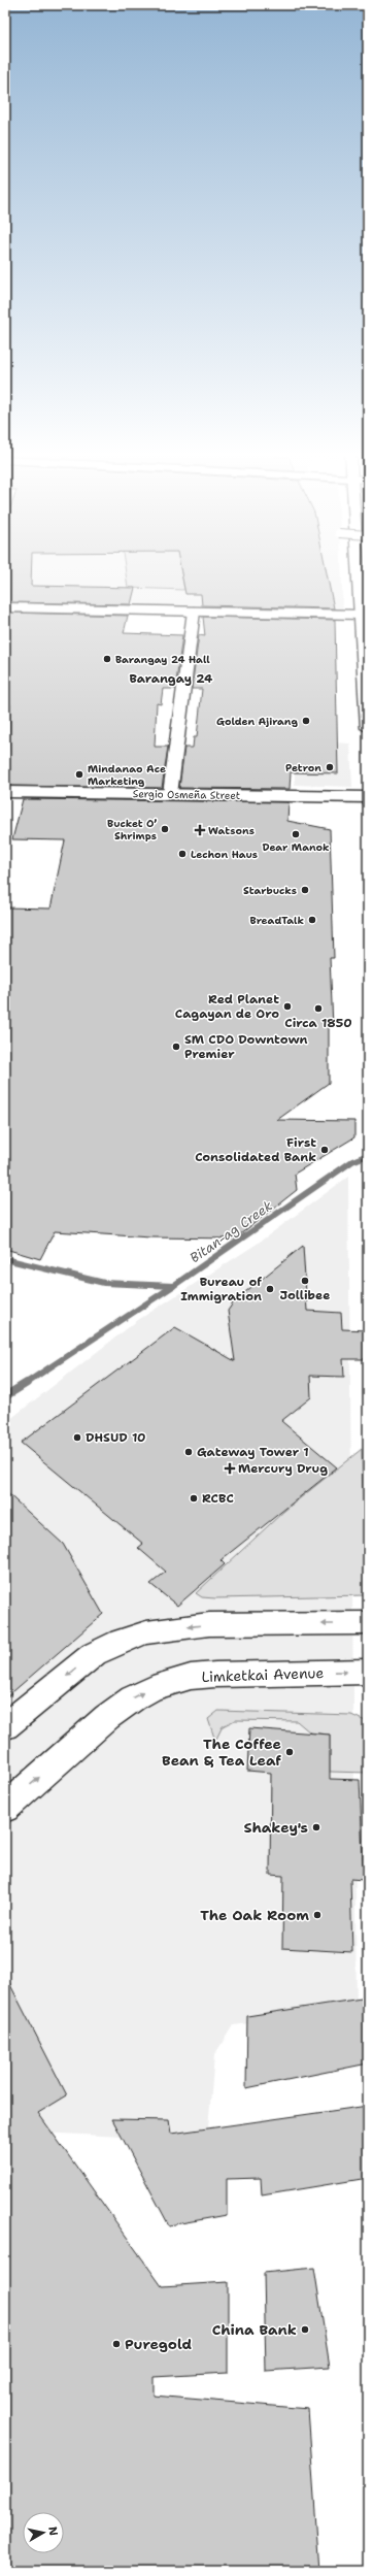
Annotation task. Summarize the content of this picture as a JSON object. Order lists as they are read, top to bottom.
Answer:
{
  "streets": {
    "main road": ["Sergio Osmeña Street", "Limketkai Avenue"]
  },
  "districts": ["Barangay 24"],
  "water": ["Bitan-ag Creek"],
  "places": {
    "other": [
      "Barangay 24 Hall",
      "Golden Ajirang",
      "Petron",
      "Mindanao Ace Marketing",
      "Bucket O’ Shrimps",
      "Dear Manok",
      "Lechon Haus",
      "Starbucks",
      "BreadTalk",
      "Red Planet Cagayan de Oro",
      "Circa 1850",
      "SM CDO Downtown Premier",
      "First Consolidated Bank",
      "Jollibee",
      "Bureau of Immigration",
      "DHSUD 10",
      "Gateway Tower 1",
      "RCBC",
      "The Coffee Bean & Tea Leaf",
      "Shakey's",
      "The Oak Room",
      "China Bank",
      "Puregold"
    ],
    "health": ["Watsons", "Mercury Drug"]
  },
  "north": "right"
}
